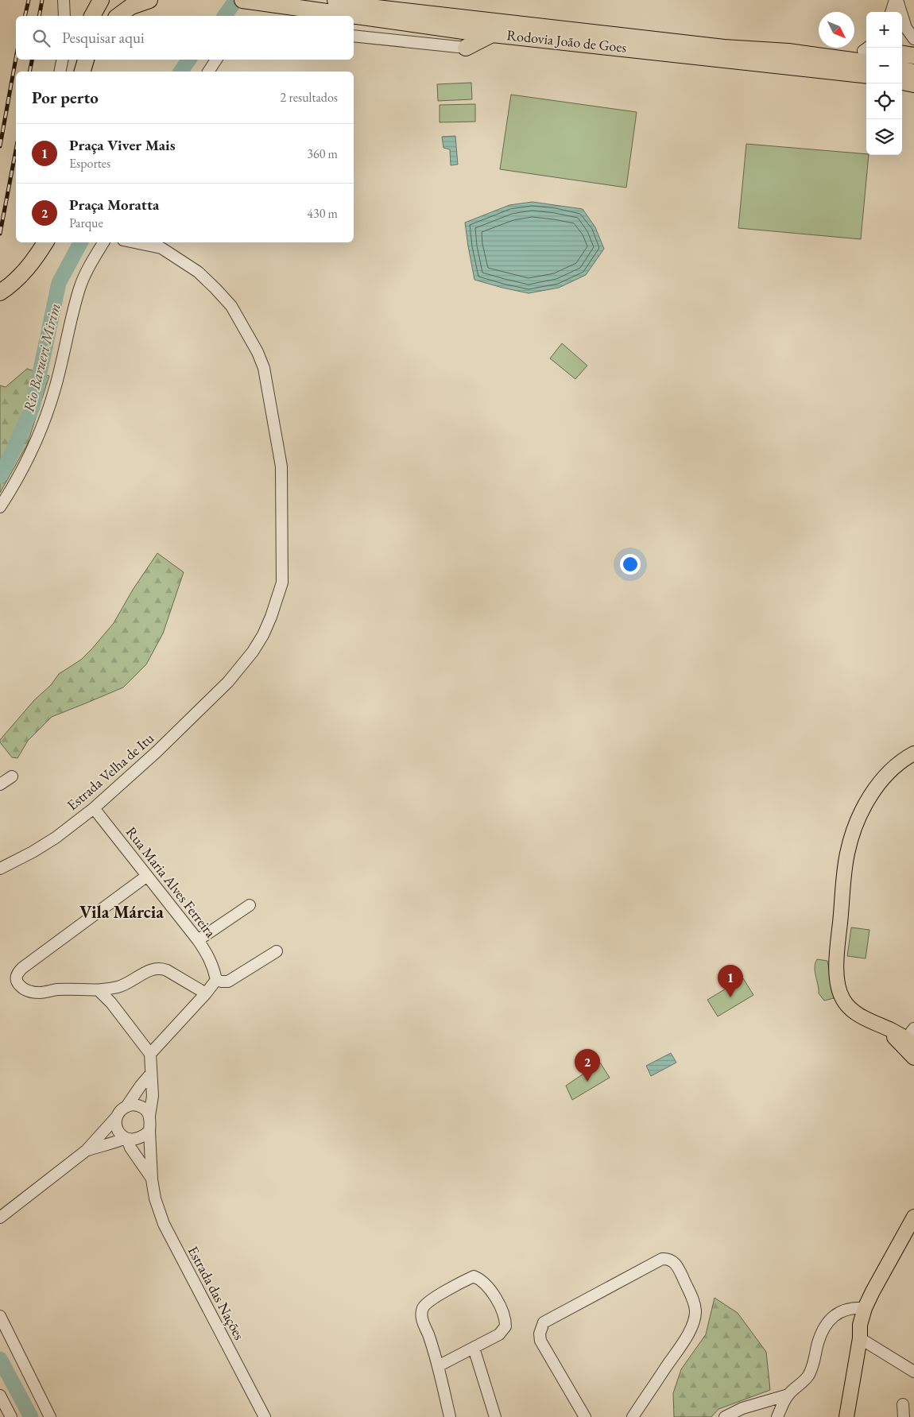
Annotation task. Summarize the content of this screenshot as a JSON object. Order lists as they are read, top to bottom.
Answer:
{
  "streets": {
    "highway": ["Rodovia João de Goes"],
    "street": ["Estrada Velha de Itu", "Rua Maria Alves Ferreira", "Estrada das Nações"]
  },
  "crossings": [
    ["Estrada Velha de Itu", "Rua Maria Alves Ferreira"]
  ],
  "districts": ["Vila Márcia"],
  "water": ["Rio Barueri Mirim"],
  "north": "bottom right",
  "page": {
    "map_buttons": ["+", "−"],
    "search": "Pesquisar aqui",
    "heading": ["Por perto", "2 resultados"],
    "list": [
      {
        "mark": "1",
        "name": "Praça Viver Mais",
        "note": "Esportes",
        "value": "360 m"
      },
      {
        "mark": "2",
        "name": "Praça Moratta",
        "note": "Parque",
        "value": "430 m"
      }
    ],
    "pins": ["1", "2"]
  }
}
